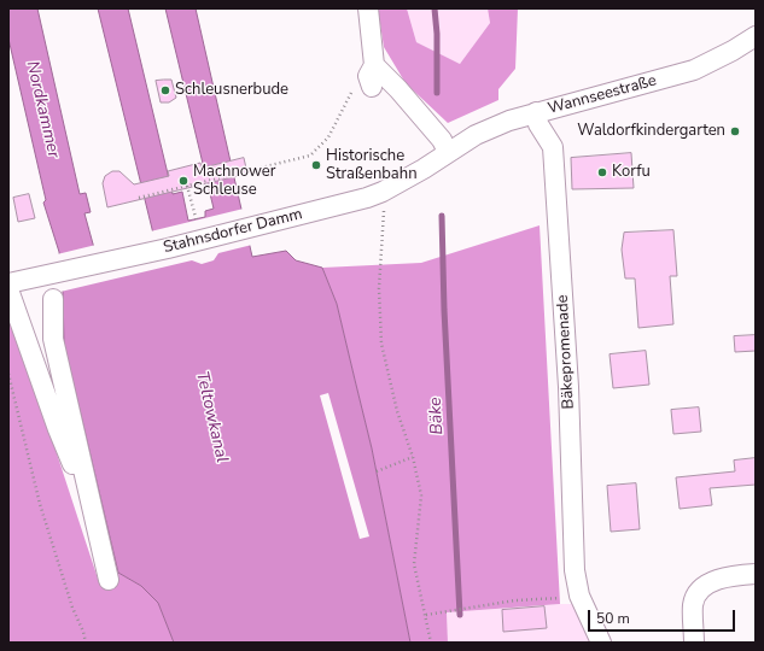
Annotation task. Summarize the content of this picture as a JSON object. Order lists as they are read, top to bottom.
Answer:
{
  "streets": {
    "street": ["Wannseestraße", "Stahnsdorfer Damm", "Bäkepromenade"]
  },
  "crossings": [
    ["Wannseestraße", "Stahnsdorfer Damm"],
    ["Wannseestraße", "Bäkepromenade"]
  ],
  "water": ["Nordkammer", "Bäke", "Teltowkanal"],
  "places": [
    "Schleusnerbude",
    "Waldorfkindergarten",
    "Historische Straßenbahn",
    "Korfu",
    "Machnower Schleuse"
  ],
  "scale_bar": "50 m"
}
